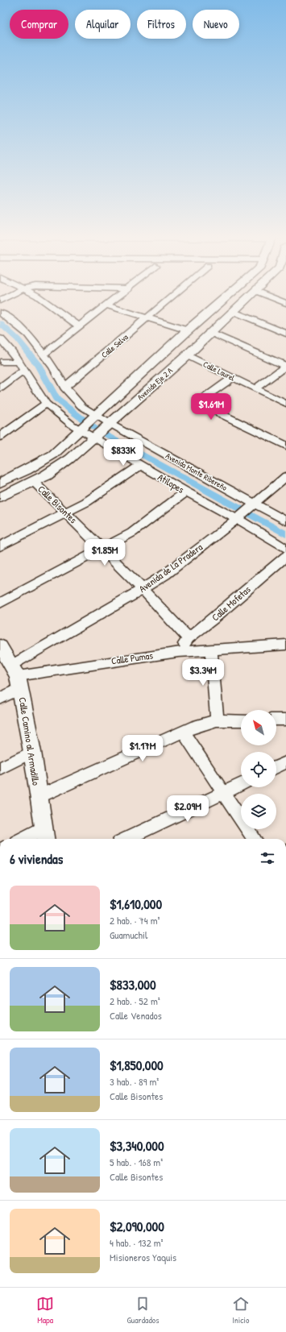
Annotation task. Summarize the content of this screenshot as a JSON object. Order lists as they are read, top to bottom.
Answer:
{
  "streets": {
    "street": [
      "Calle Selva",
      "Calle Laurel",
      "Avenida Eje 2 A",
      "Avenida Monte Ribereño",
      "Atilopes",
      "Calle Bisontes",
      "Avenida de La Pradera",
      "Calle Mofetas",
      "Calle Pumas",
      "Calle Camino al Armadillo"
    ]
  },
  "crossings": [
    ["Calle Selva", "Avenida Monte Ribereño"],
    ["Calle Laurel", "Avenida Eje 2 A"],
    ["Avenida Eje 2 A", "Avenida Monte Ribereño"],
    ["Avenida Eje 2 A", "Atilopes"],
    ["Avenida Eje 2 A", "Calle Bisontes"],
    ["Avenida Monte Ribereño", "Avenida de La Pradera"],
    ["Atilopes", "Avenida de La Pradera"],
    ["Calle Bisontes", "Avenida de La Pradera"],
    ["Calle Bisontes", "Calle Mofetas"],
    ["Avenida de La Pradera", "Calle Pumas"],
    ["Avenida de La Pradera", "Calle Camino al Armadillo"],
    ["Calle Mofetas", "Calle Pumas"],
    ["Calle Pumas", "Calle Camino al Armadillo"]
  ],
  "north": "top left",
  "page": {
    "chip": [
      "Comprar",
      "Alquilar",
      "Filtros",
      "Nuevo"
    ],
    "price": [
      "$1.61M",
      "$833K",
      "$1.85M",
      "$3.34M",
      "$1.17M",
      "$2.09M"
    ],
    "heading": "6 viviendas",
    "list": [
      {
        "name": "$1,610,000",
        "note": "2 hab. · 74 m² · Guamuchil"
      },
      {
        "name": "$833,000",
        "note": "2 hab. · 52 m² · Calle Venados"
      },
      {
        "name": "$1,850,000",
        "note": "3 hab. · 89 m² · Calle Bisontes"
      },
      {
        "name": "$3,340,000",
        "note": "5 hab. · 168 m² · Calle Bisontes"
      },
      {
        "name": "$2,090,000",
        "note": "4 hab. · 132 m² · Misioneros Yaquis"
      }
    ],
    "tabs": ["Mapa", "Guardados", "Inicio"]
  }
}
